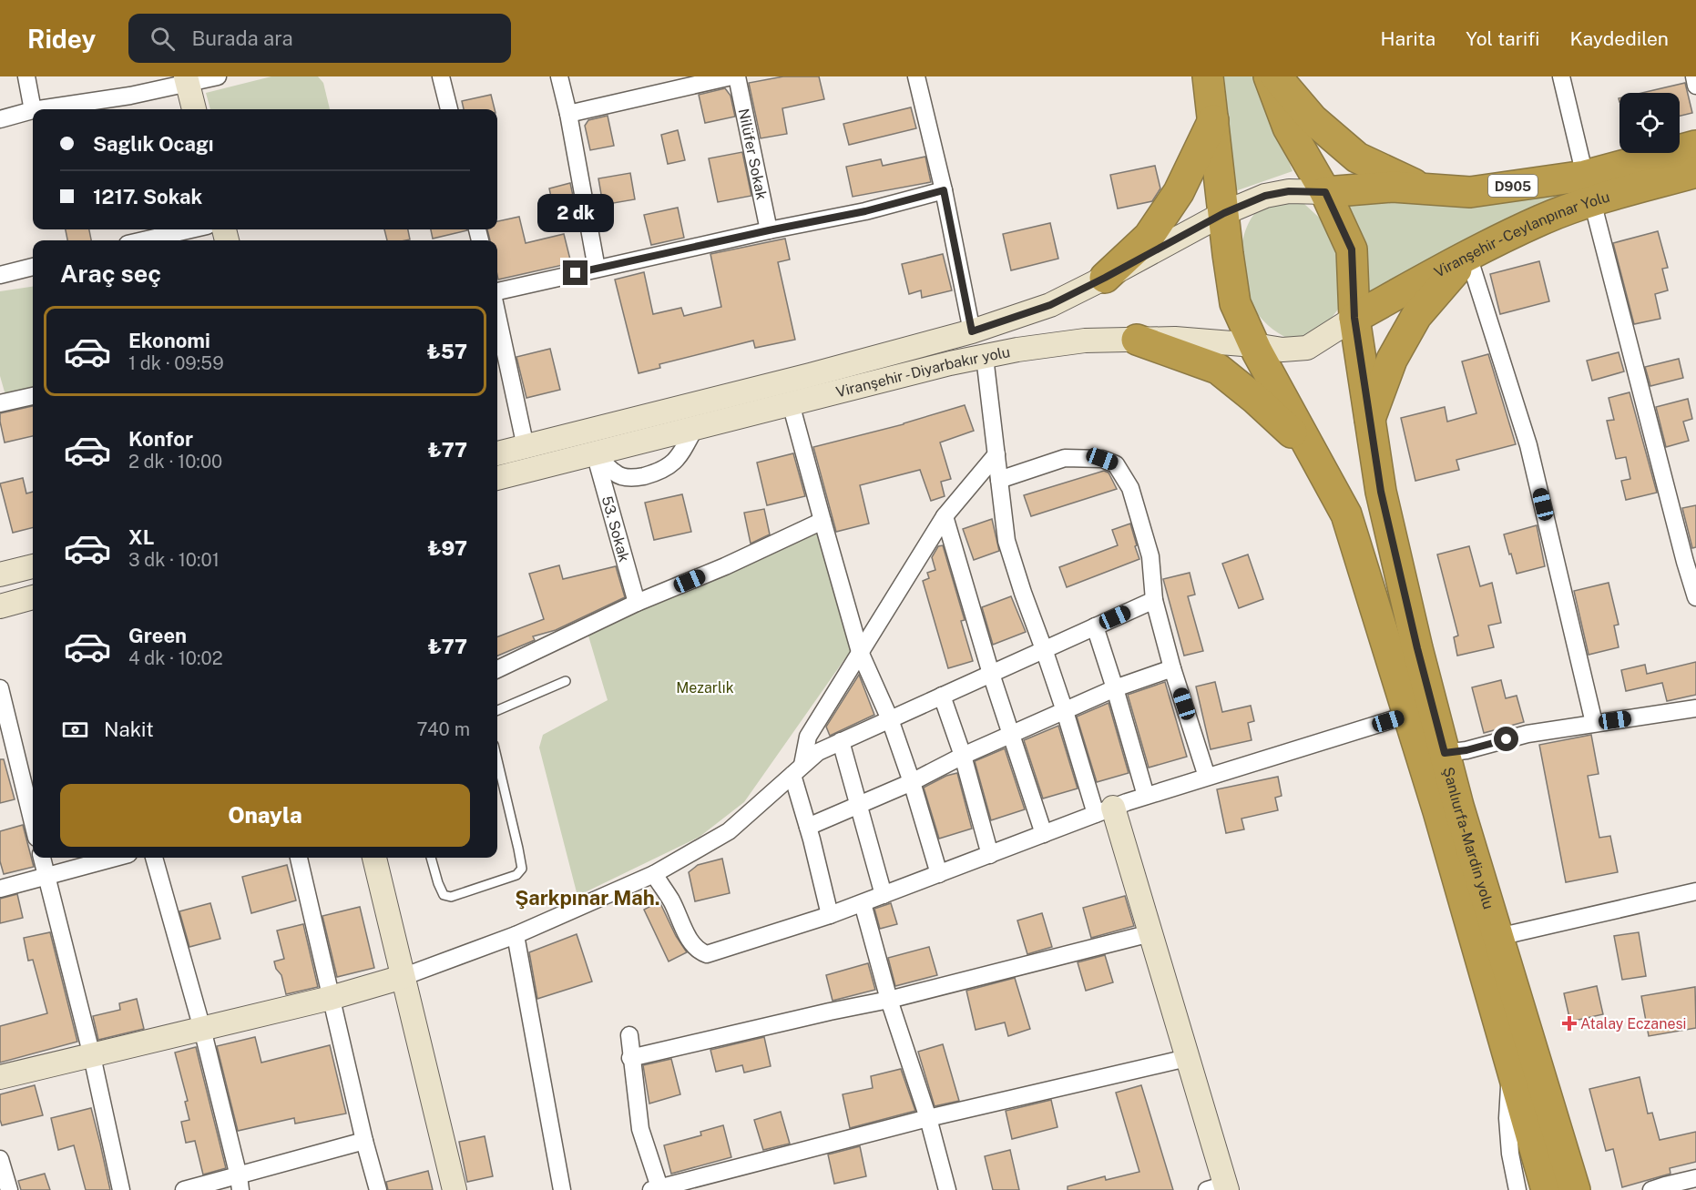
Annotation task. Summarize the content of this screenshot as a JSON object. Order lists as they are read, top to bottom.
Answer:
{
  "streets": {
    "highway": ["D905", "Viranşehir - Ceylanpınar Yolu", "Şanlıurfa-Mardin yolu"],
    "main road": ["Viranşehir - Diyarbakır yolu"],
    "street": ["Nilüfer Sokak", "53. Sokak"]
  },
  "crossings": [
    ["Viranşehir - Ceylanpınar Yolu", "Viranşehir - Diyarbakır yolu"],
    ["Viranşehir - Ceylanpınar Yolu", "Şanlıurfa-Mardin yolu"],
    ["Viranşehir - Diyarbakır yolu", "53. Sokak"],
    ["Viranşehir - Diyarbakır yolu", "Şanlıurfa-Mardin yolu"]
  ],
  "districts": ["Şarkpınar Mah."],
  "parks": ["Mezarlık"],
  "places": {
    "health": ["Atalay Eczanesi"]
  },
  "page": {
    "header": "Ridey",
    "search": "Burada ara",
    "nav": ["Harita", "Yol tarifi", "Kaydedilen"],
    "banner": ["Saglık Ocagı", "1217. Sokak"],
    "bubble": "2 dk",
    "heading": "Araç seç",
    "list": [
      {
        "name": "Ekonomi",
        "note": "1 dk · 09:59",
        "value": "₺57"
      },
      {
        "name": "Konfor",
        "note": "2 dk · 10:00",
        "value": "₺77"
      },
      {
        "name": "XL",
        "note": "3 dk · 10:01",
        "value": "₺97"
      },
      {
        "name": "Green",
        "note": "4 dk · 10:02",
        "value": "₺77"
      }
    ],
    "pay": ["Nakit", "740 m"],
    "buttons": "Onayla"
  }
}
